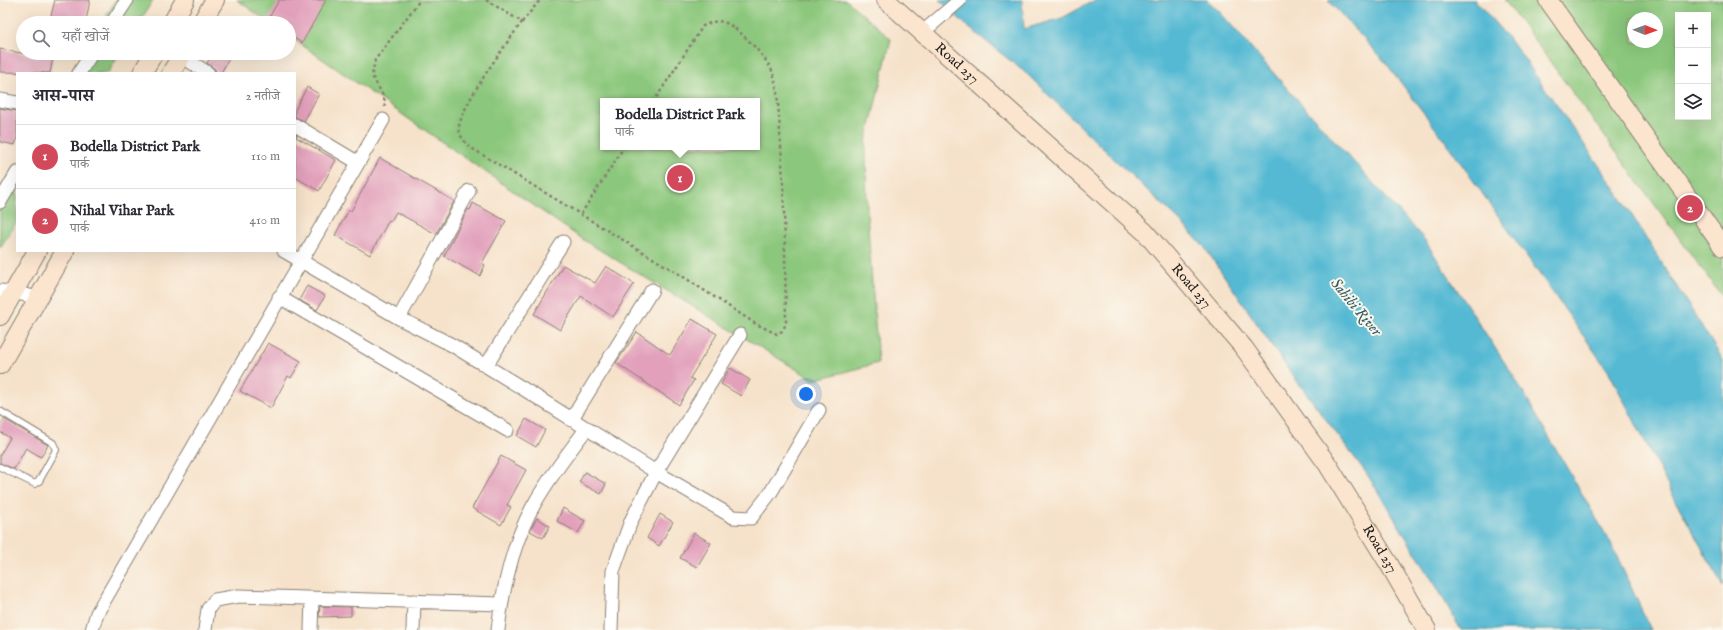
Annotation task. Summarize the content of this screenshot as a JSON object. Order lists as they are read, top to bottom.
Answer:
{
  "streets": {
    "street": ["Road 237"]
  },
  "water": ["Sahibi River"],
  "north": "right",
  "page": {
    "map_buttons": ["+", "−"],
    "search": "यहाँ खोजें",
    "heading": ["आस-पास", "2 नतीजे"],
    "popup": ["Bodella District Park", "पार्क"],
    "list": [
      {
        "mark": "1",
        "name": "Bodella District Park",
        "note": "पार्क",
        "value": "110 m"
      },
      {
        "mark": "2",
        "name": "Nihal Vihar Park",
        "note": "पार्क",
        "value": "410 m"
      }
    ],
    "pins": ["1", "2"]
  }
}
